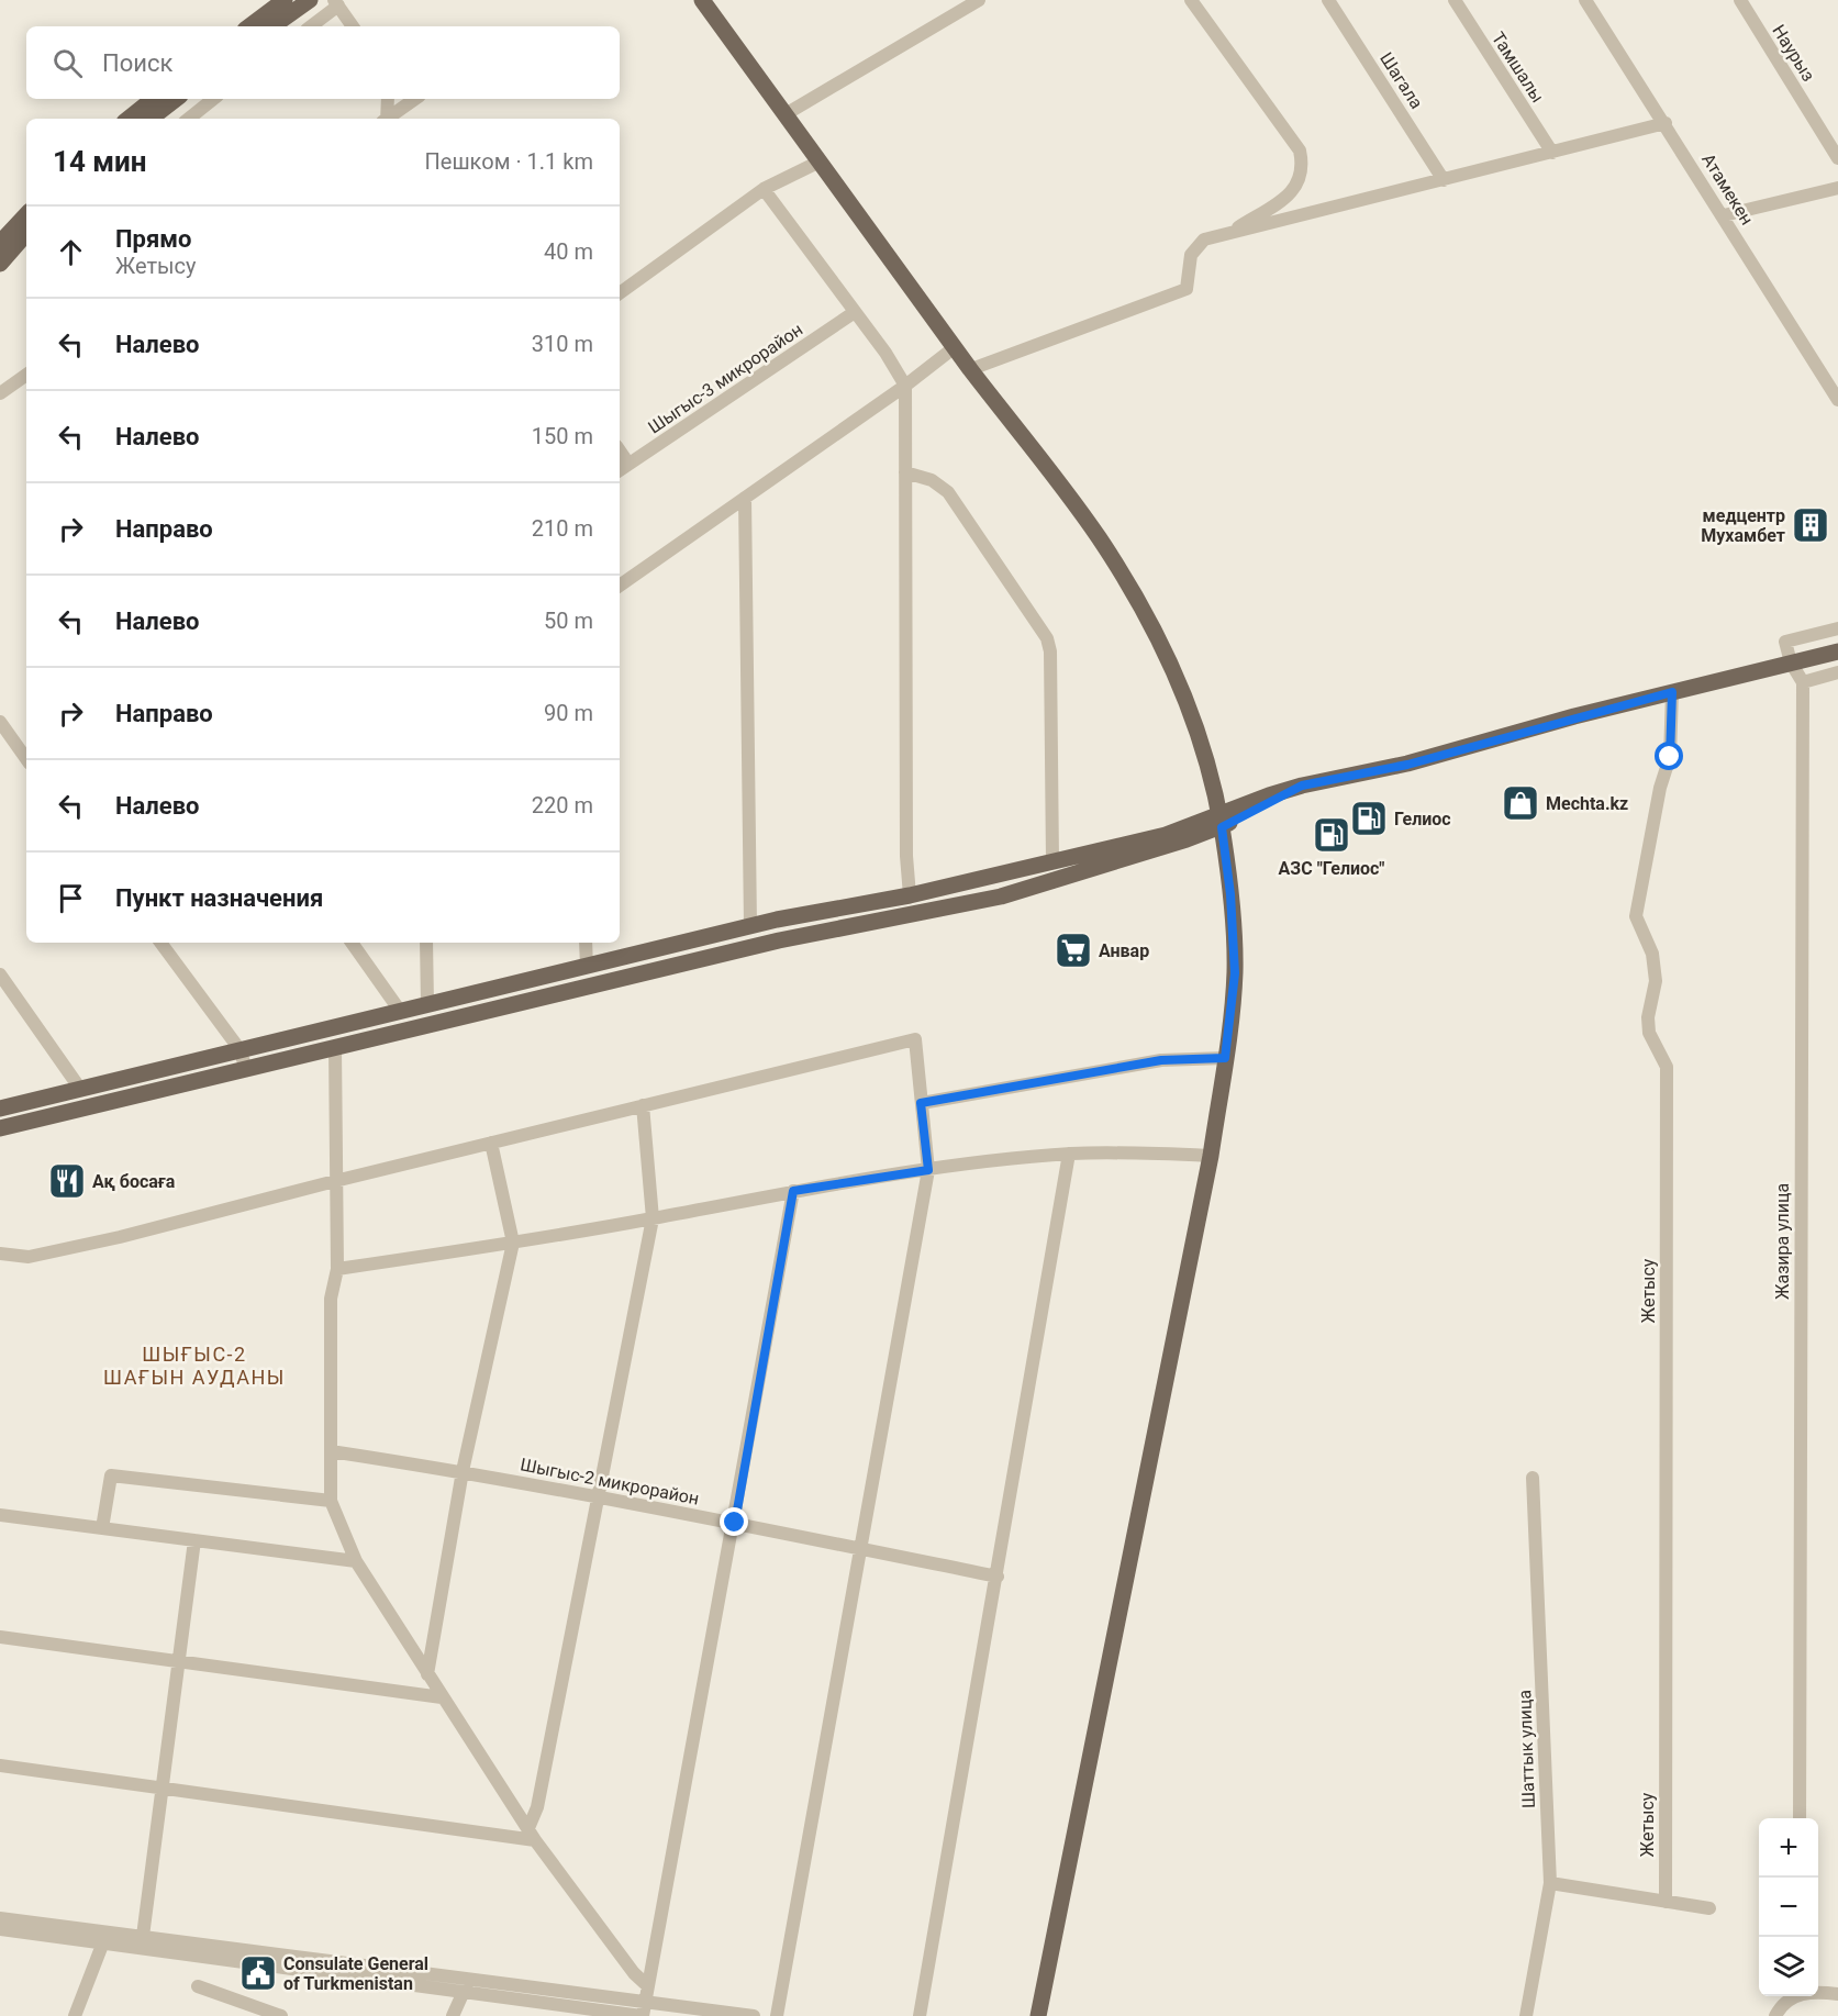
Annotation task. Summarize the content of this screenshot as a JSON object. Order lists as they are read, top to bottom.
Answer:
{
  "streets": {
    "street": [
      "Наурыз",
      "Тамшалы",
      "Шагала",
      "Атамекен",
      "Шыгыс-3 микрорайон",
      "Жазира улица",
      "Жетысу",
      "Шыгыс-2 микрорайон",
      "Шаттык улица"
    ]
  },
  "districts": ["ШЫҒЫС-2 ШАҒЫН АУДАНЫ"],
  "places": {
    "building": ["медцентр Мухамбет"],
    "shop": ["Mechta.kz"],
    "fuel station": ["Гелиос", "АЗС \"Гелиос\""],
    "supermarket": ["Анвар"],
    "restaurant": ["Ақ босаға"],
    "public building": ["Consulate General of Turkmenistan"]
  },
  "page": {
    "search": "Поиск",
    "heading": ["14 мин", "Пешком · 1.1 km"],
    "list": [
      ["Прямо", "Жетысу", "40 m"],
      ["Налево", "310 m"],
      ["Налево", "150 m"],
      ["Направо", "210 m"],
      ["Налево", "50 m"],
      ["Направо", "90 m"],
      ["Налево", "220 m"],
      "Пункт назначения"
    ],
    "map_buttons": ["+", "−"]
  }
}
